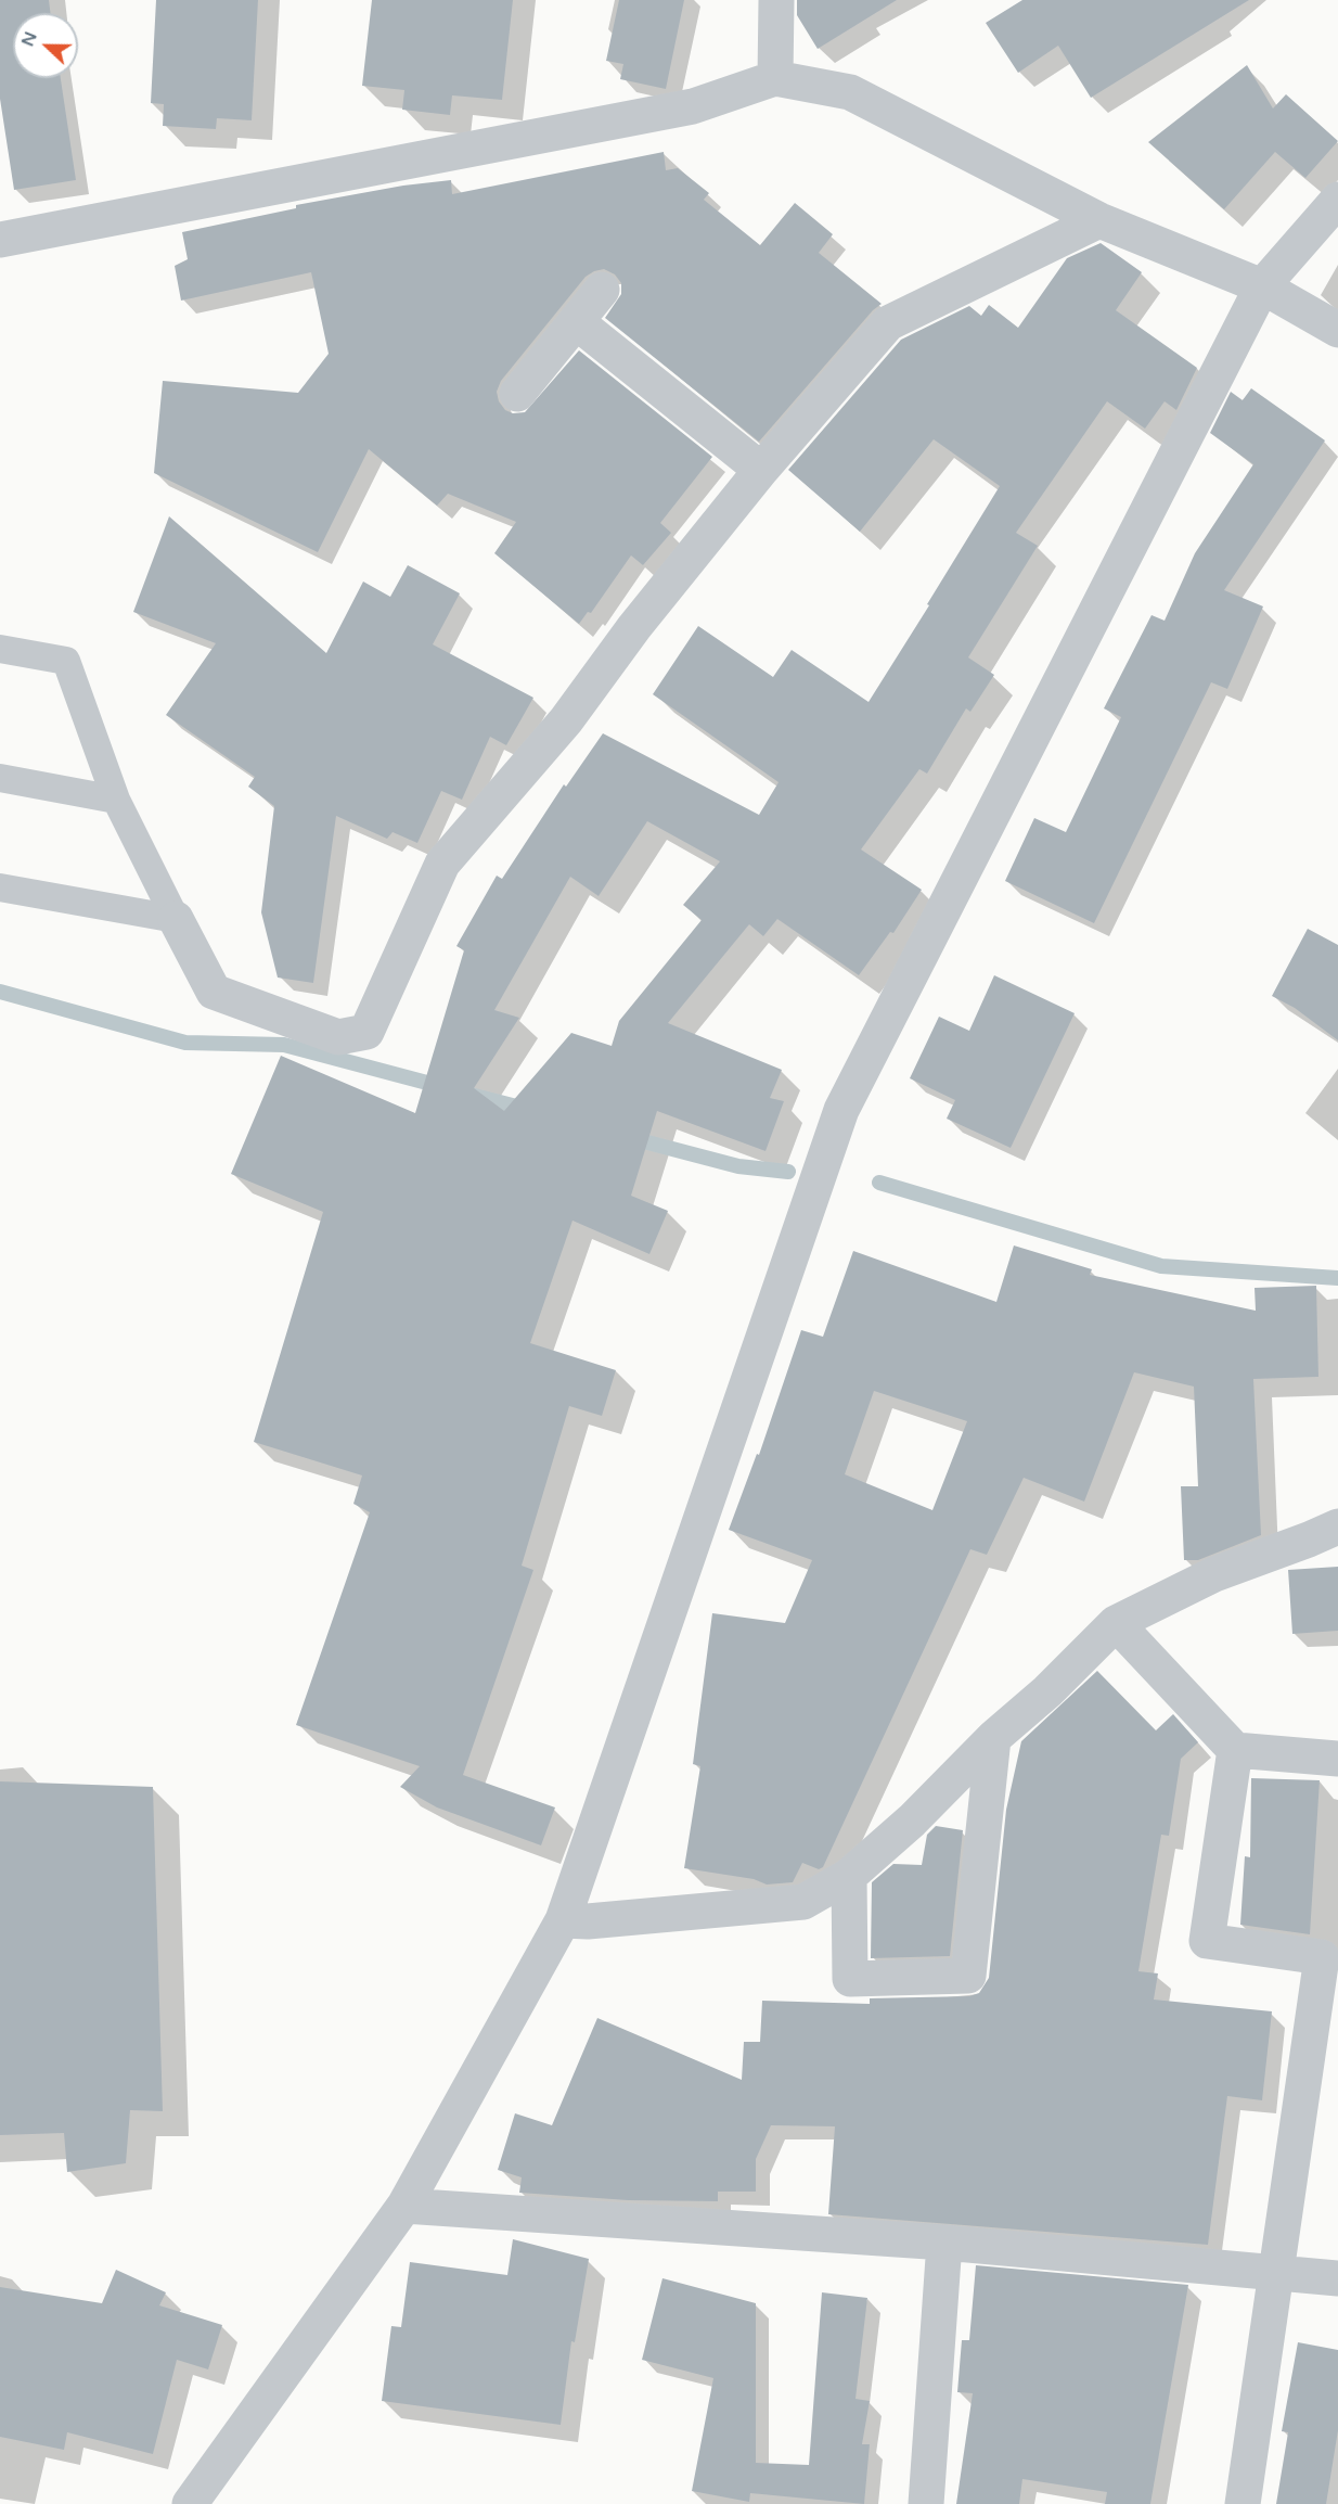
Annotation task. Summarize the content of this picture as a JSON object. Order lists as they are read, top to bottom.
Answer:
{
  "north": "left"
}
